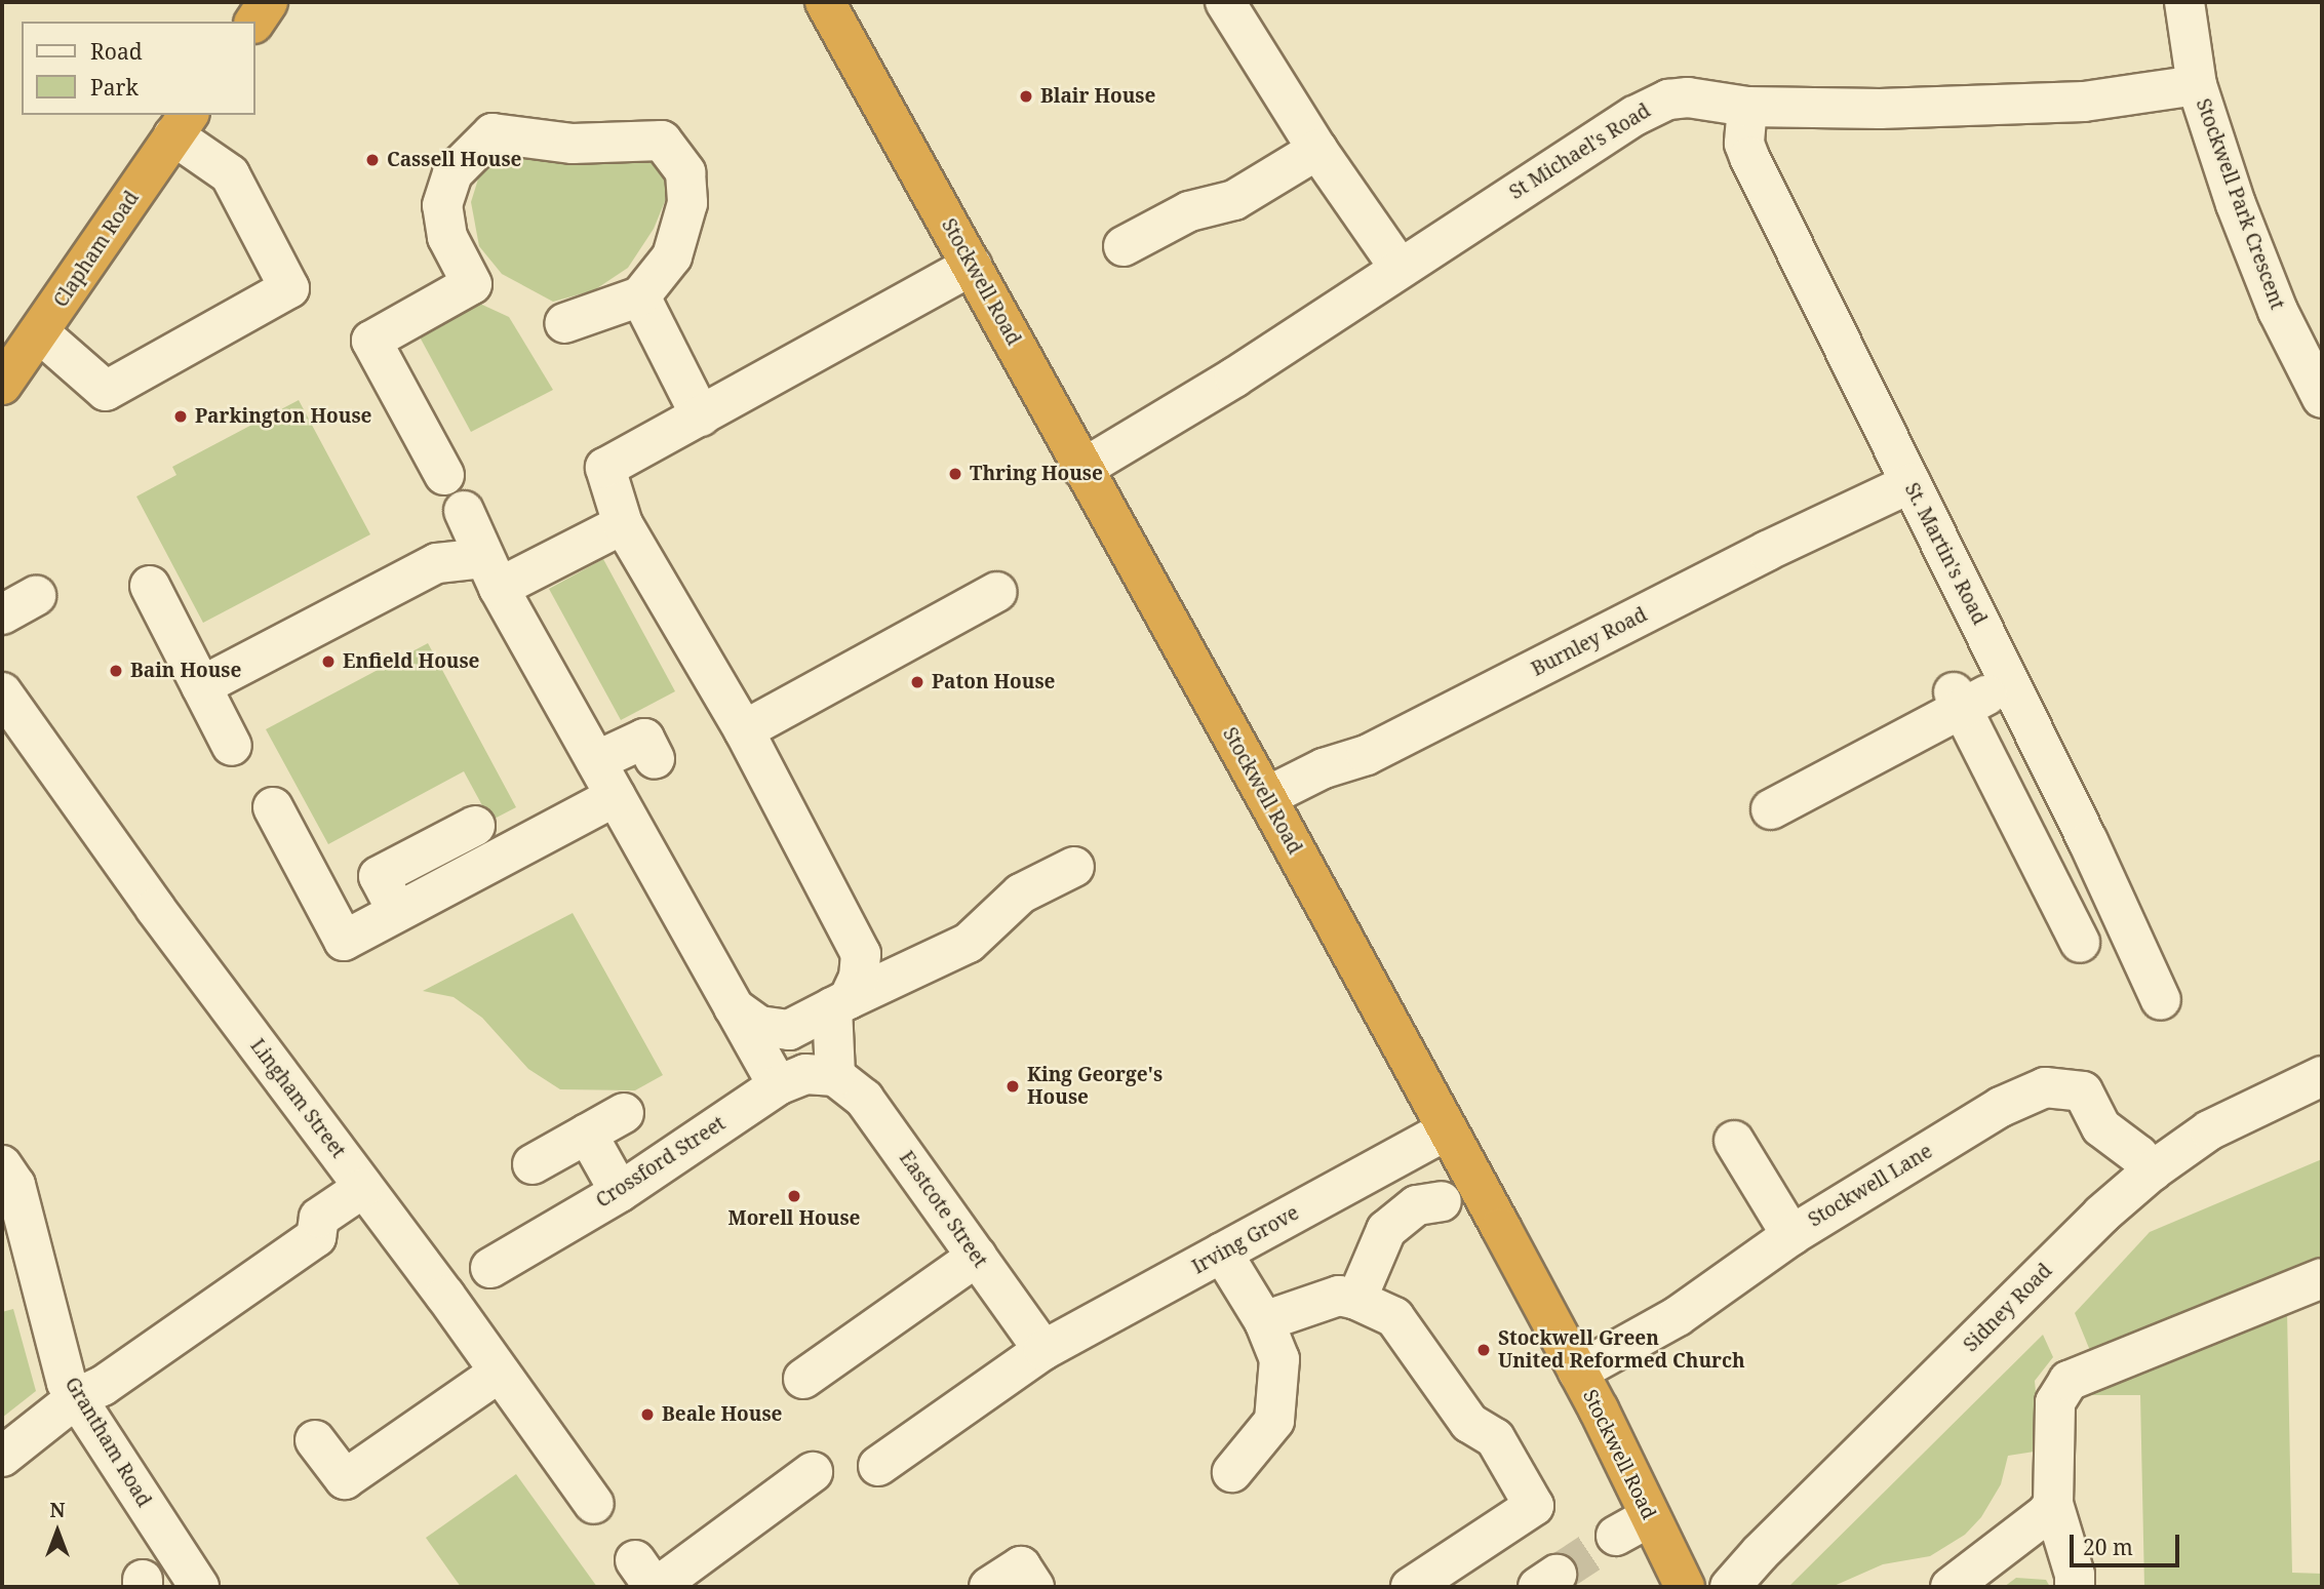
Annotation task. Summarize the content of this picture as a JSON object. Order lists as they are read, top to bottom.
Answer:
{
  "streets": {
    "highway": ["Clapham Road", "Stockwell Road"],
    "street": [
      "St Michael's Road",
      "Stockwell Park Crescent",
      "St. Martin's Road",
      "Burnley Road",
      "Lingham Street",
      "Crossford Street",
      "Stockwell Lane",
      "Eastcote Street",
      "Irving Grove",
      "Sidney Road",
      "Grantham Road"
    ]
  },
  "crossings": [
    ["St Michael's Road", "Stockwell Park Crescent"],
    ["St Michael's Road", "Stockwell Road"],
    ["St Michael's Road", "St. Martin's Road"],
    ["Stockwell Road", "Burnley Road"],
    ["Stockwell Road", "Stockwell Lane"],
    ["Stockwell Road", "Irving Grove"],
    ["St. Martin's Road", "Burnley Road"],
    ["Lingham Street", "Crossford Street"],
    ["Crossford Street", "Eastcote Street"],
    ["Stockwell Lane", "Sidney Road"],
    ["Eastcote Street", "Irving Grove"]
  ],
  "places": [
    "Blair House",
    "Cassell House",
    "Parkington House",
    "Thring House",
    "Enfield House",
    "Bain House",
    "Paton House",
    "King George's House",
    "Morell House",
    "Stockwell Green United Reformed Church",
    "Beale House"
  ],
  "legend": ["Road", "Park"],
  "scale_bar": "20 m",
  "north": "top"
}
